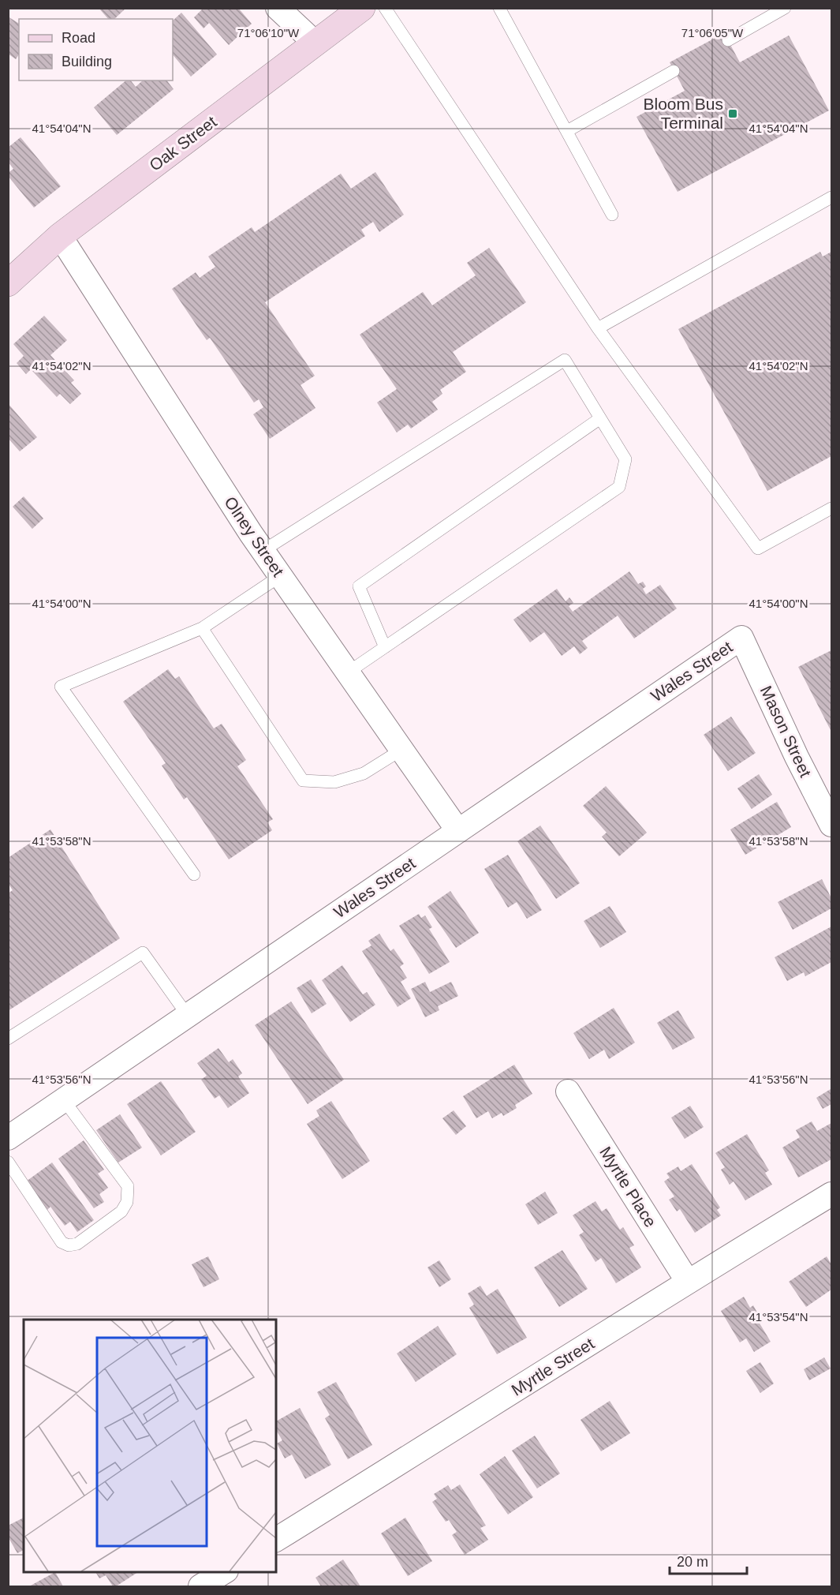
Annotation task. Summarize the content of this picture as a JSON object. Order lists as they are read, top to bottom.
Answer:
{
  "streets": {
    "street": [
      "Oak Street",
      "Olney Street",
      "Wales Street",
      "Mason Street",
      "Myrtle Place",
      "Myrtle Street"
    ]
  },
  "crossings": [
    ["Oak Street", "Olney Street"],
    ["Olney Street", "Wales Street"],
    ["Wales Street", "Mason Street"],
    ["Myrtle Place", "Myrtle Street"]
  ],
  "places": {
    "transit": ["Bloom Bus Terminal"]
  },
  "legend": ["Road", "Building"],
  "scale_bar": "20 m",
  "coordinates": [
    "71°06'10\"W",
    "71°06'05\"W",
    "41°54'04\"N",
    "41°54'02\"N",
    "41°54'00\"N",
    "41°53'58\"N",
    "41°53'56\"N",
    "41°53'54\"N"
  ]
}
